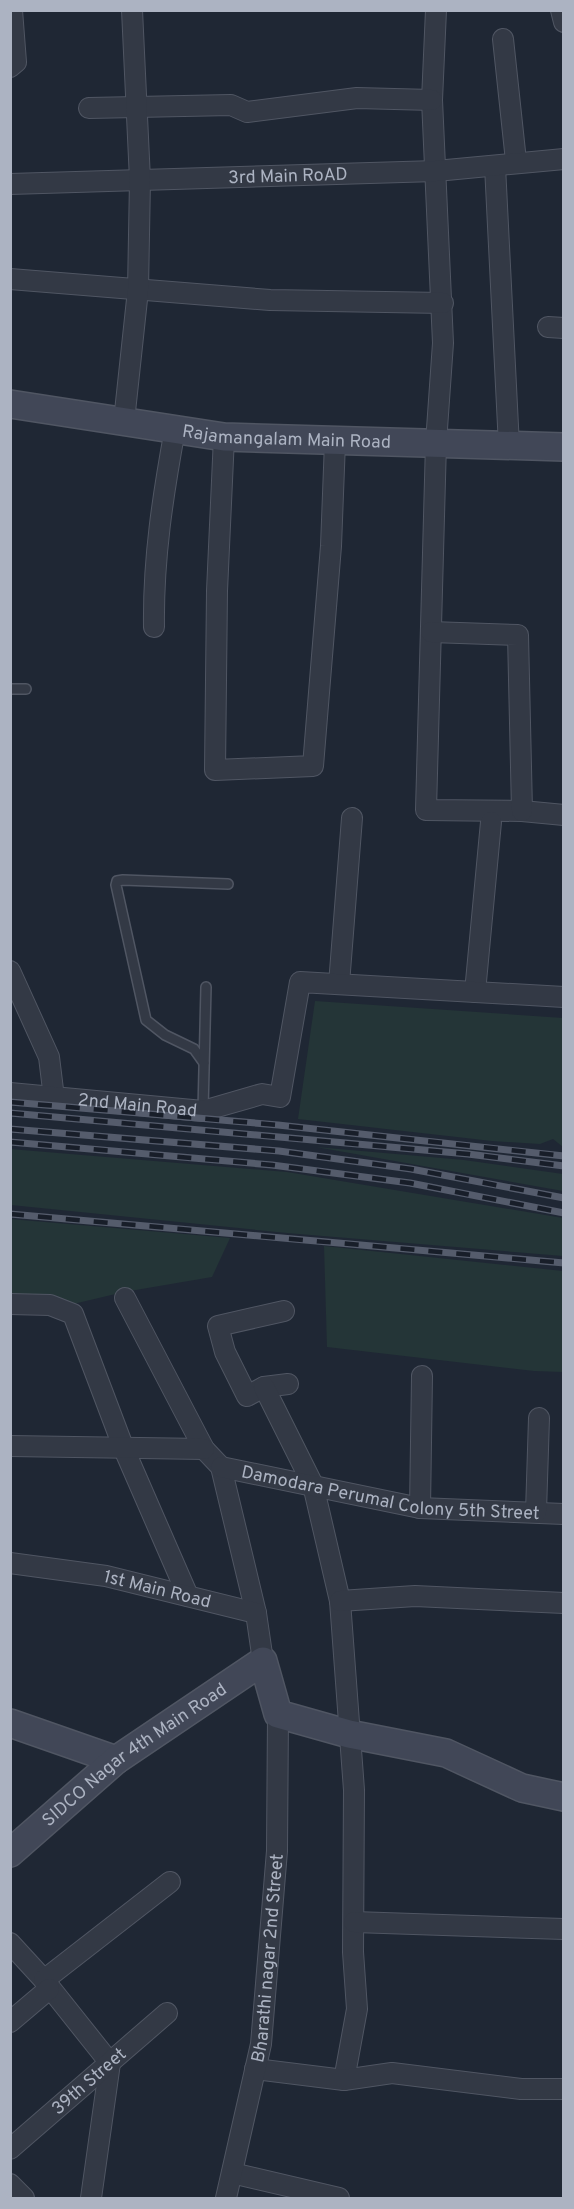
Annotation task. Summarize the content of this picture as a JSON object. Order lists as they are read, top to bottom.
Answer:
{
  "streets": {
    "street": [
      "3rd Main RoAD",
      "Rajamangalam Main Road",
      "2nd Main Road",
      "Damodara Perumal Colony 5th Street",
      "1st Main Road",
      "SIDCO Nagar 4th Main Road",
      "Bharathi nagar 2nd Street",
      "39th Street"
    ]
  }
}
